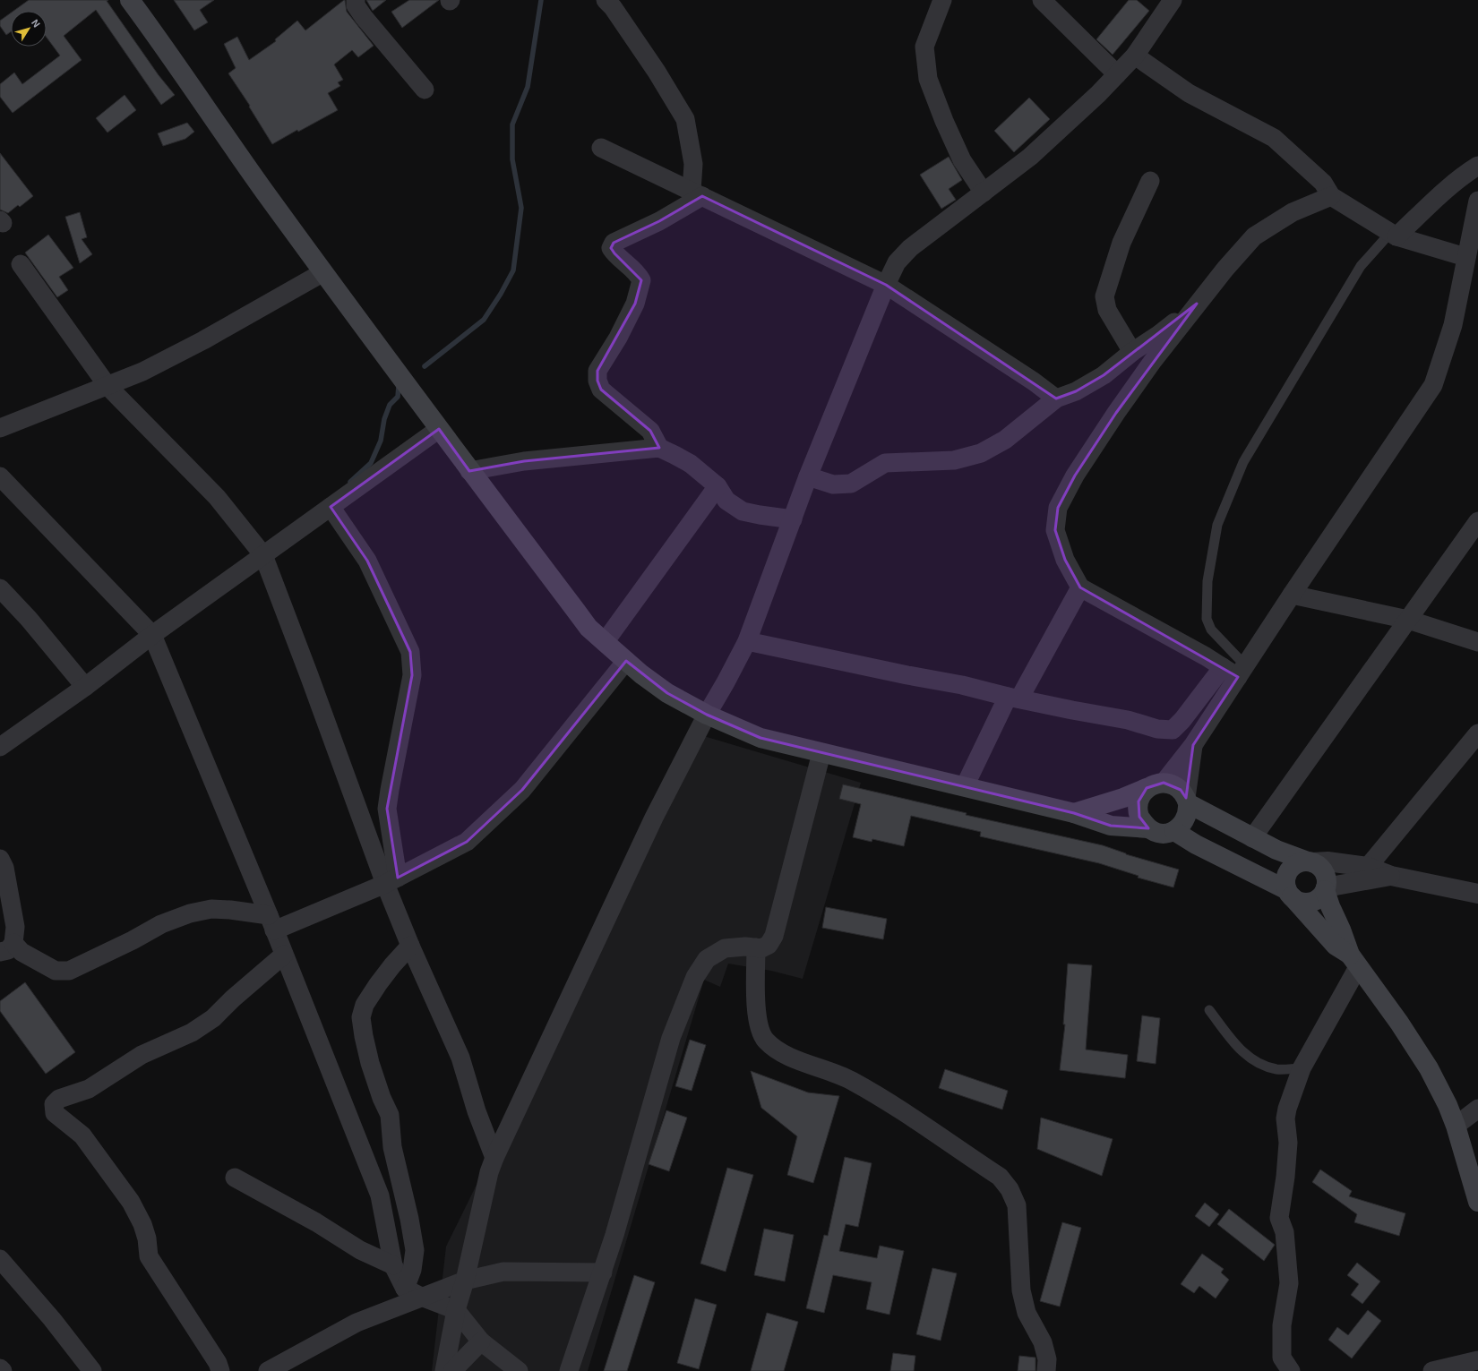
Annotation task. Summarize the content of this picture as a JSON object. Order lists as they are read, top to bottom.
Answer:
{
  "north": "top right"
}
